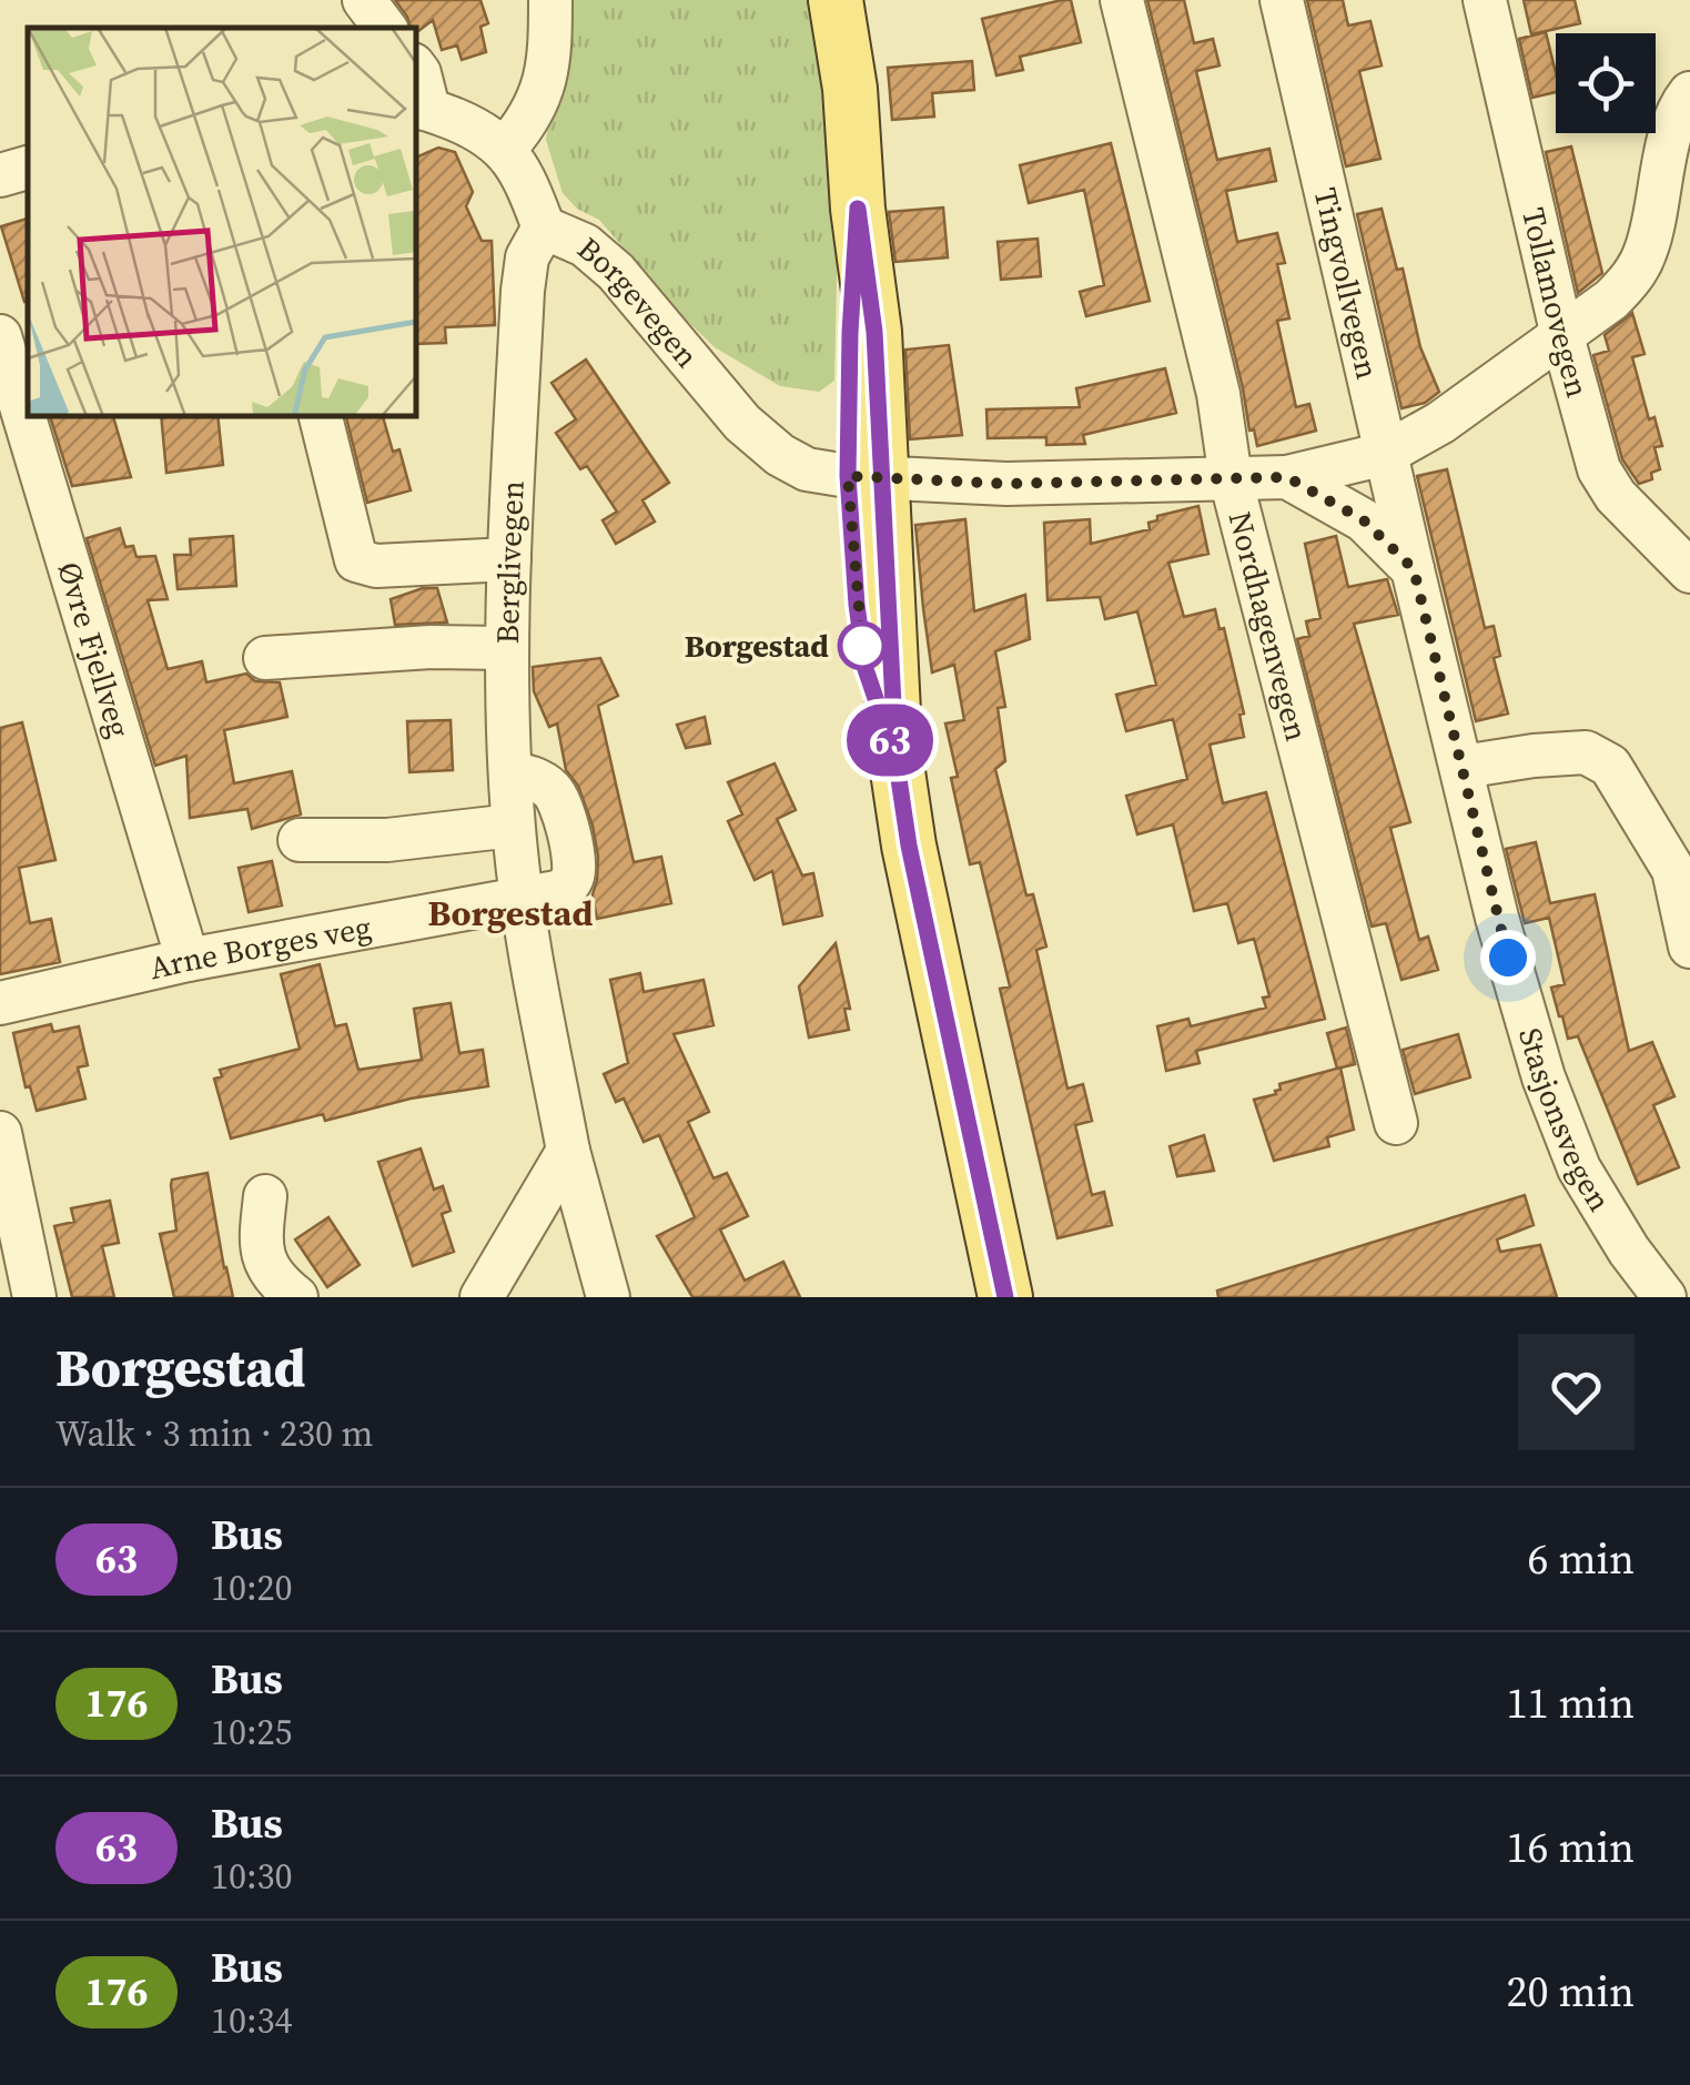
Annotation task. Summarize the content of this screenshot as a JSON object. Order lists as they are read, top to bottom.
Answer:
{
  "streets": {
    "street": [
      "Tingvollvegen",
      "Tollamovegen",
      "Borgevegen",
      "Berglivegen",
      "Nordhagenvegen",
      "Øvre Fjellveg",
      "Arne Borges veg",
      "Stasjonsvegen"
    ]
  },
  "crossings": [
    ["Tingvollvegen", "Stasjonsvegen"],
    ["Borgevegen", "Berglivegen"],
    ["Berglivegen", "Arne Borges veg"],
    ["Øvre Fjellveg", "Arne Borges veg"]
  ],
  "districts": ["Borgestad"],
  "places": ["Borgestad"],
  "lines": ["bus line 63"],
  "page": {
    "on_map": "63",
    "heading": ["Borgestad", "Walk · 3 min · 230 m"],
    "list": [
      {
        "mark": "63",
        "name": "Bus",
        "note": "10:20",
        "value": "6 min"
      },
      {
        "mark": "176",
        "name": "Bus",
        "note": "10:25",
        "value": "11 min"
      },
      {
        "mark": "63",
        "name": "Bus",
        "note": "10:30",
        "value": "16 min"
      },
      {
        "mark": "176",
        "name": "Bus",
        "note": "10:34",
        "value": "20 min"
      }
    ]
  }
}
